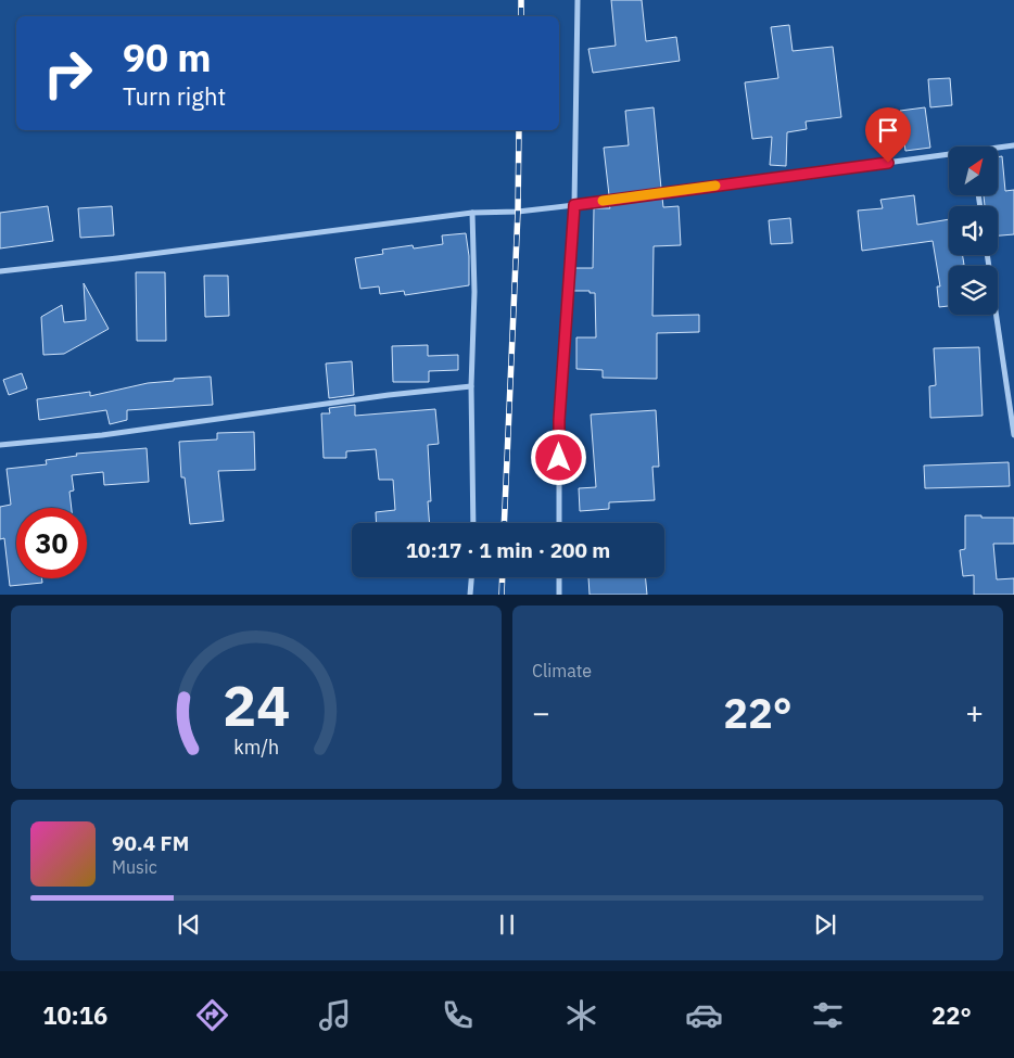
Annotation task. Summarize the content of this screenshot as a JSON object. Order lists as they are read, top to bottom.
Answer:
{
  "north": "top right",
  "page": {
    "turn": ["90 m", "Turn right"],
    "limit": "30",
    "trip": "10:17 · 1 min · 200 m",
    "tile": "Climate",
    "heat": ["−", "22°", "+"],
    "song": ["90.4 FM", "Music"],
    "tabs": ["10:16", "22°"],
    "gauge": ["24", "km/h"]
  }
}
